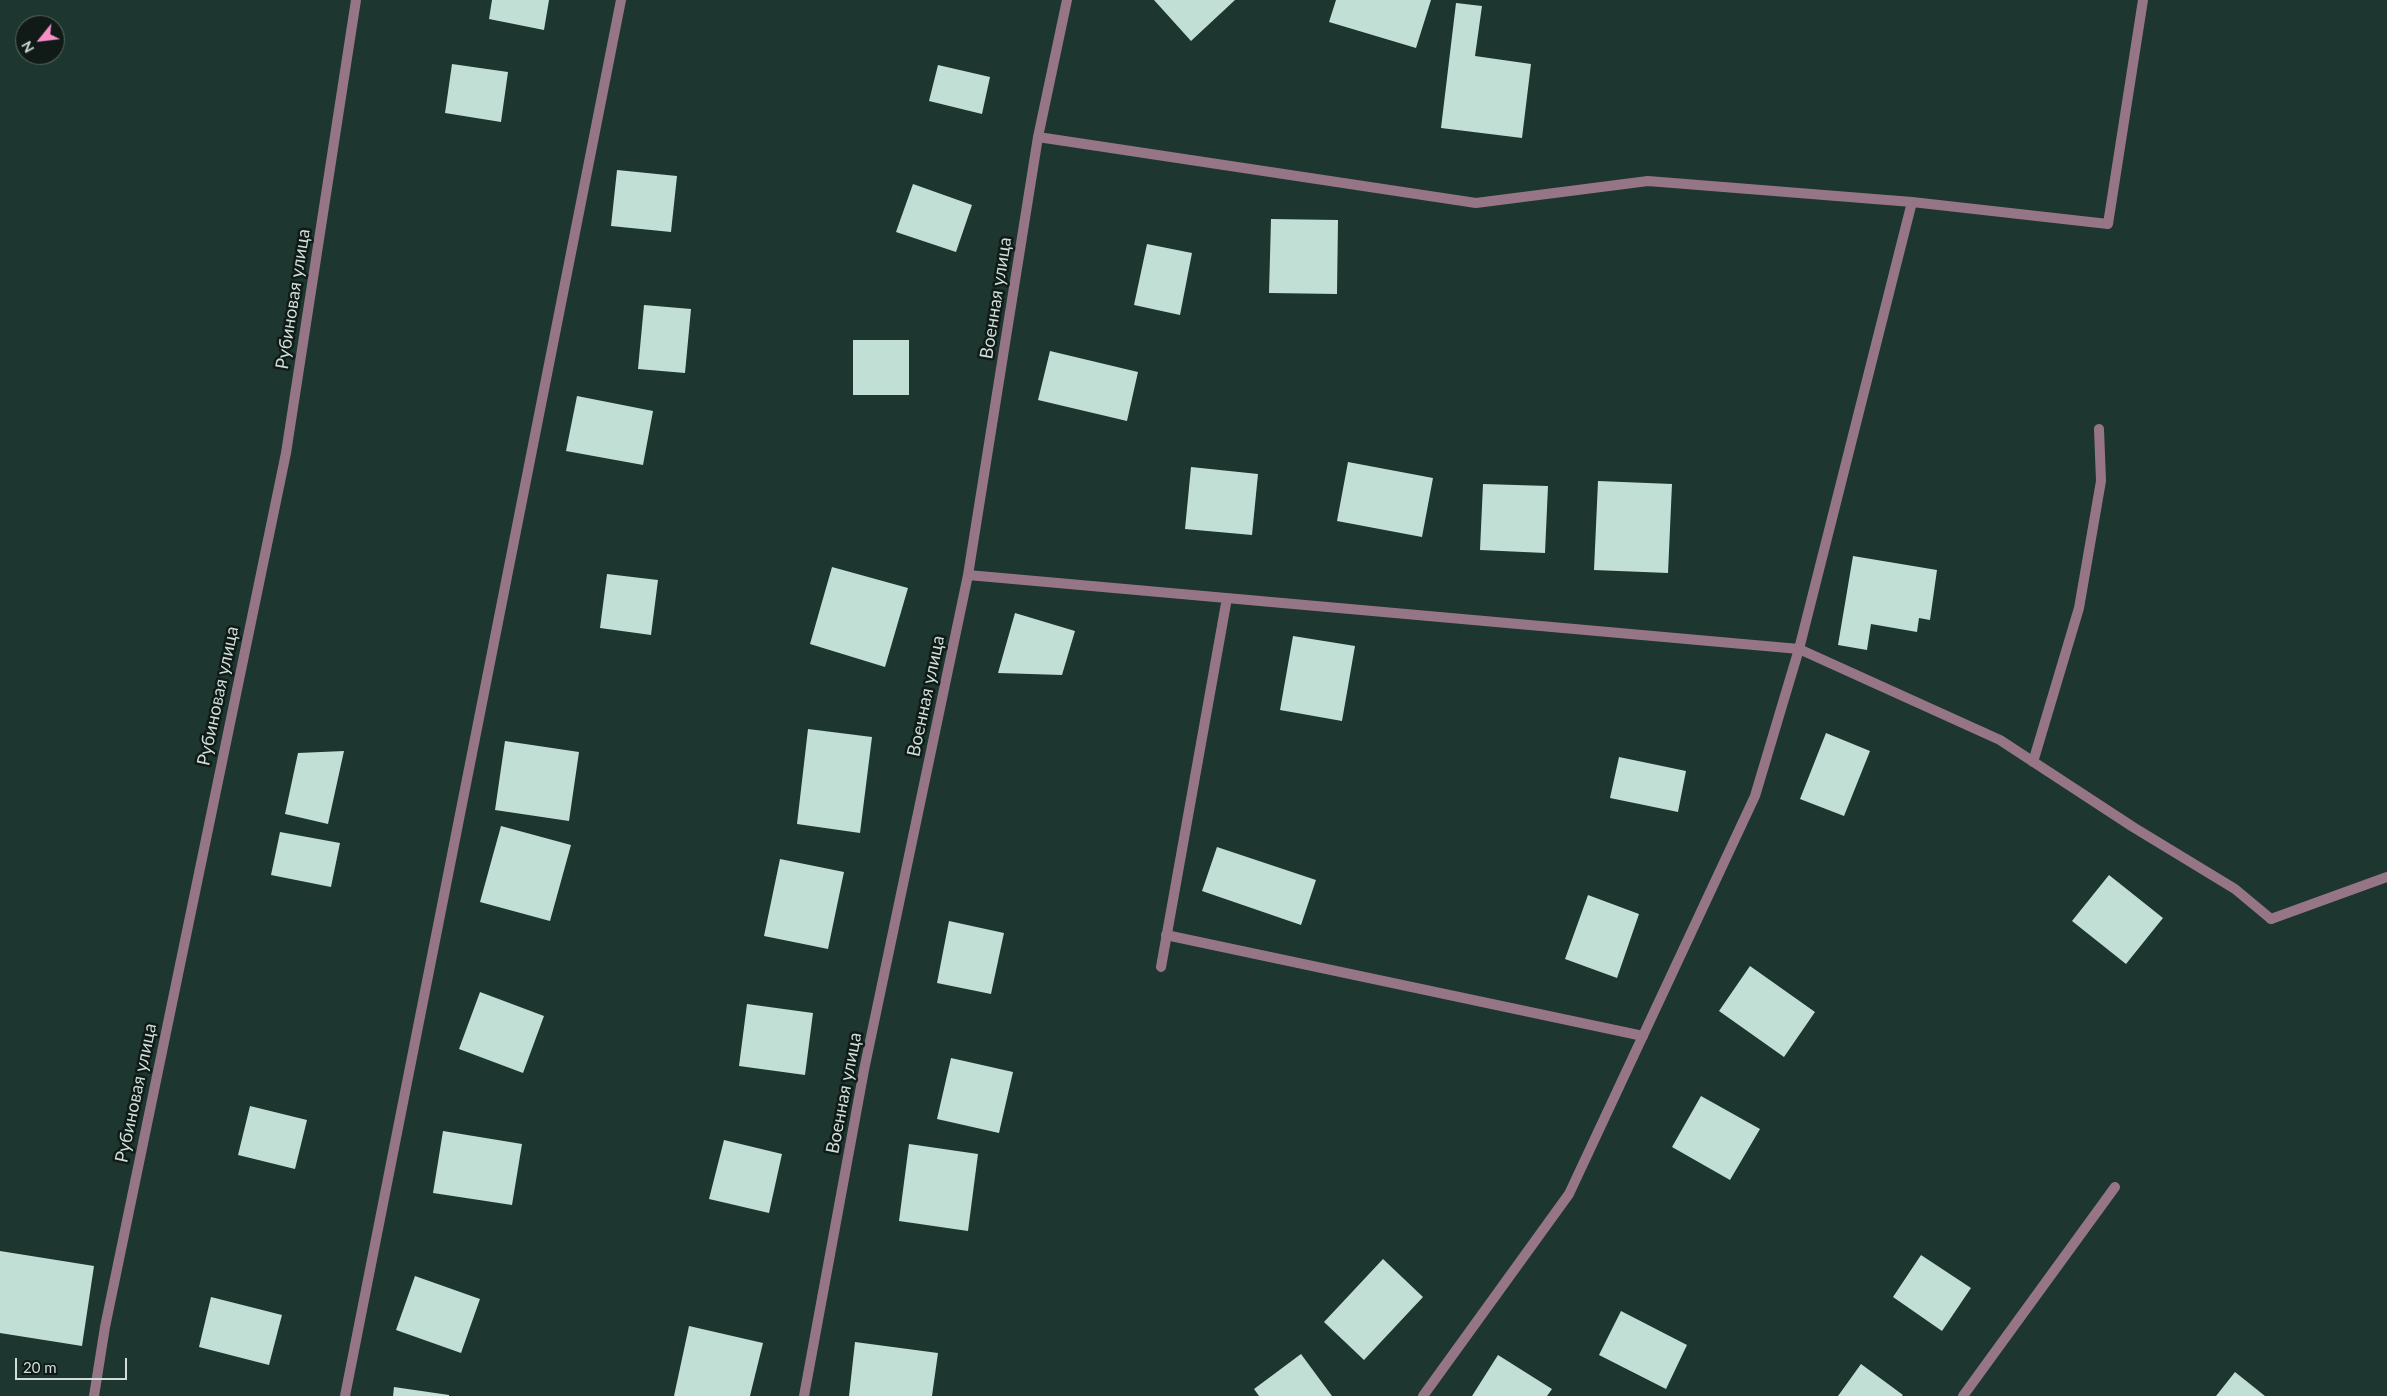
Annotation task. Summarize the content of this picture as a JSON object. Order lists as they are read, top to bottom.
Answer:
{
  "streets": {
    "street": ["Военная улица", "Рубиновая улица"]
  },
  "scale_bar": "20 m",
  "north": "bottom left"
}
